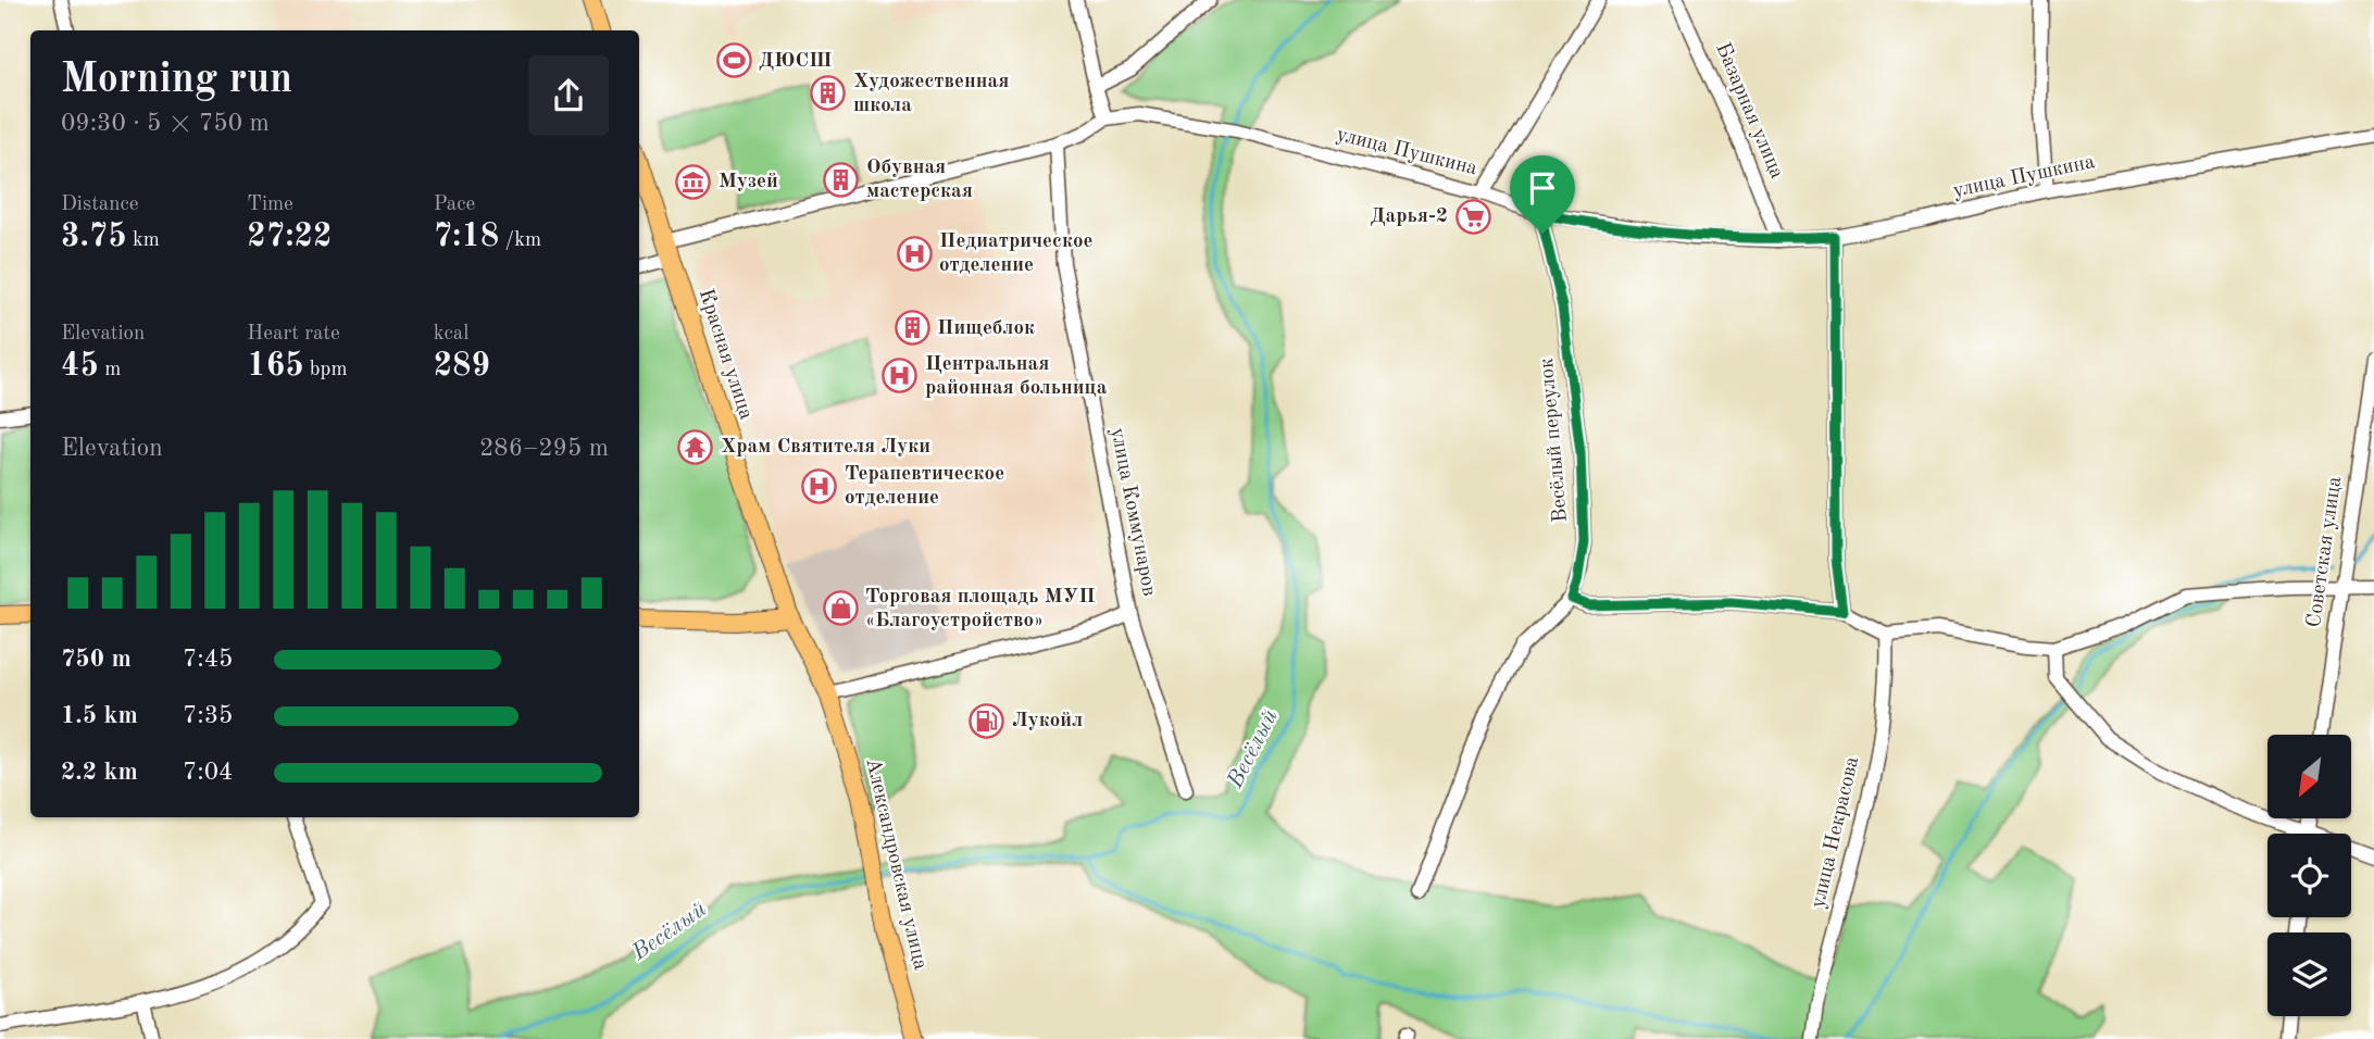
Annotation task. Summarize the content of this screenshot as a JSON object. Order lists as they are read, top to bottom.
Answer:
{
  "streets": {
    "main road": ["Красная улица", "Александровская улица"],
    "street": [
      "Базарная улица",
      "улица Пушкина",
      "Весёлый переулок",
      "улица Коммунаров",
      "Советская улица",
      "улица Некрасова"
    ]
  },
  "crossings": [
    ["Базарная улица", "улица Пушкина"],
    ["улица Пушкина", "Красная улица"],
    ["улица Пушкина", "Весёлый переулок"],
    ["улица Пушкина", "улица Коммунаров"],
    ["Красная улица", "Александровская улица"]
  ],
  "water": ["Весёлый"],
  "places": {
    "sports": ["ДЮСШ"],
    "building": ["Художественная школа", "Обувная мастерская", "Пищеблок"],
    "museum": ["Музей"],
    "supermarket": ["Дарья-2"],
    "hospital": ["Педиатрическое отделение", "Центральная районная больница", "Терапевтическое отделение"],
    "temple": ["Храм Святителя Луки"],
    "shop": ["Торговая площадь МУП «Благоустройство»"],
    "fuel station": ["Лукойл"]
  },
  "north": "bottom left",
  "page": {
    "heading": ["Morning run", "09:30 · 5 × 750 m"],
    "stats": [
      ["Distance", "3.75 km"],
      ["Time", "27:22"],
      ["Pace", "7:18 /km"],
      ["Elevation", "45 m"],
      ["Heart rate", "165 bpm"],
      ["kcal", "289"]
    ],
    "chart": ["Elevation", "286–295 m"],
    "list": [
      {
        "name": "750 m",
        "note": "7:45"
      },
      {
        "name": "1.5 km",
        "note": "7:35"
      },
      {
        "name": "2.2 km",
        "note": "7:04"
      }
    ]
  }
}
